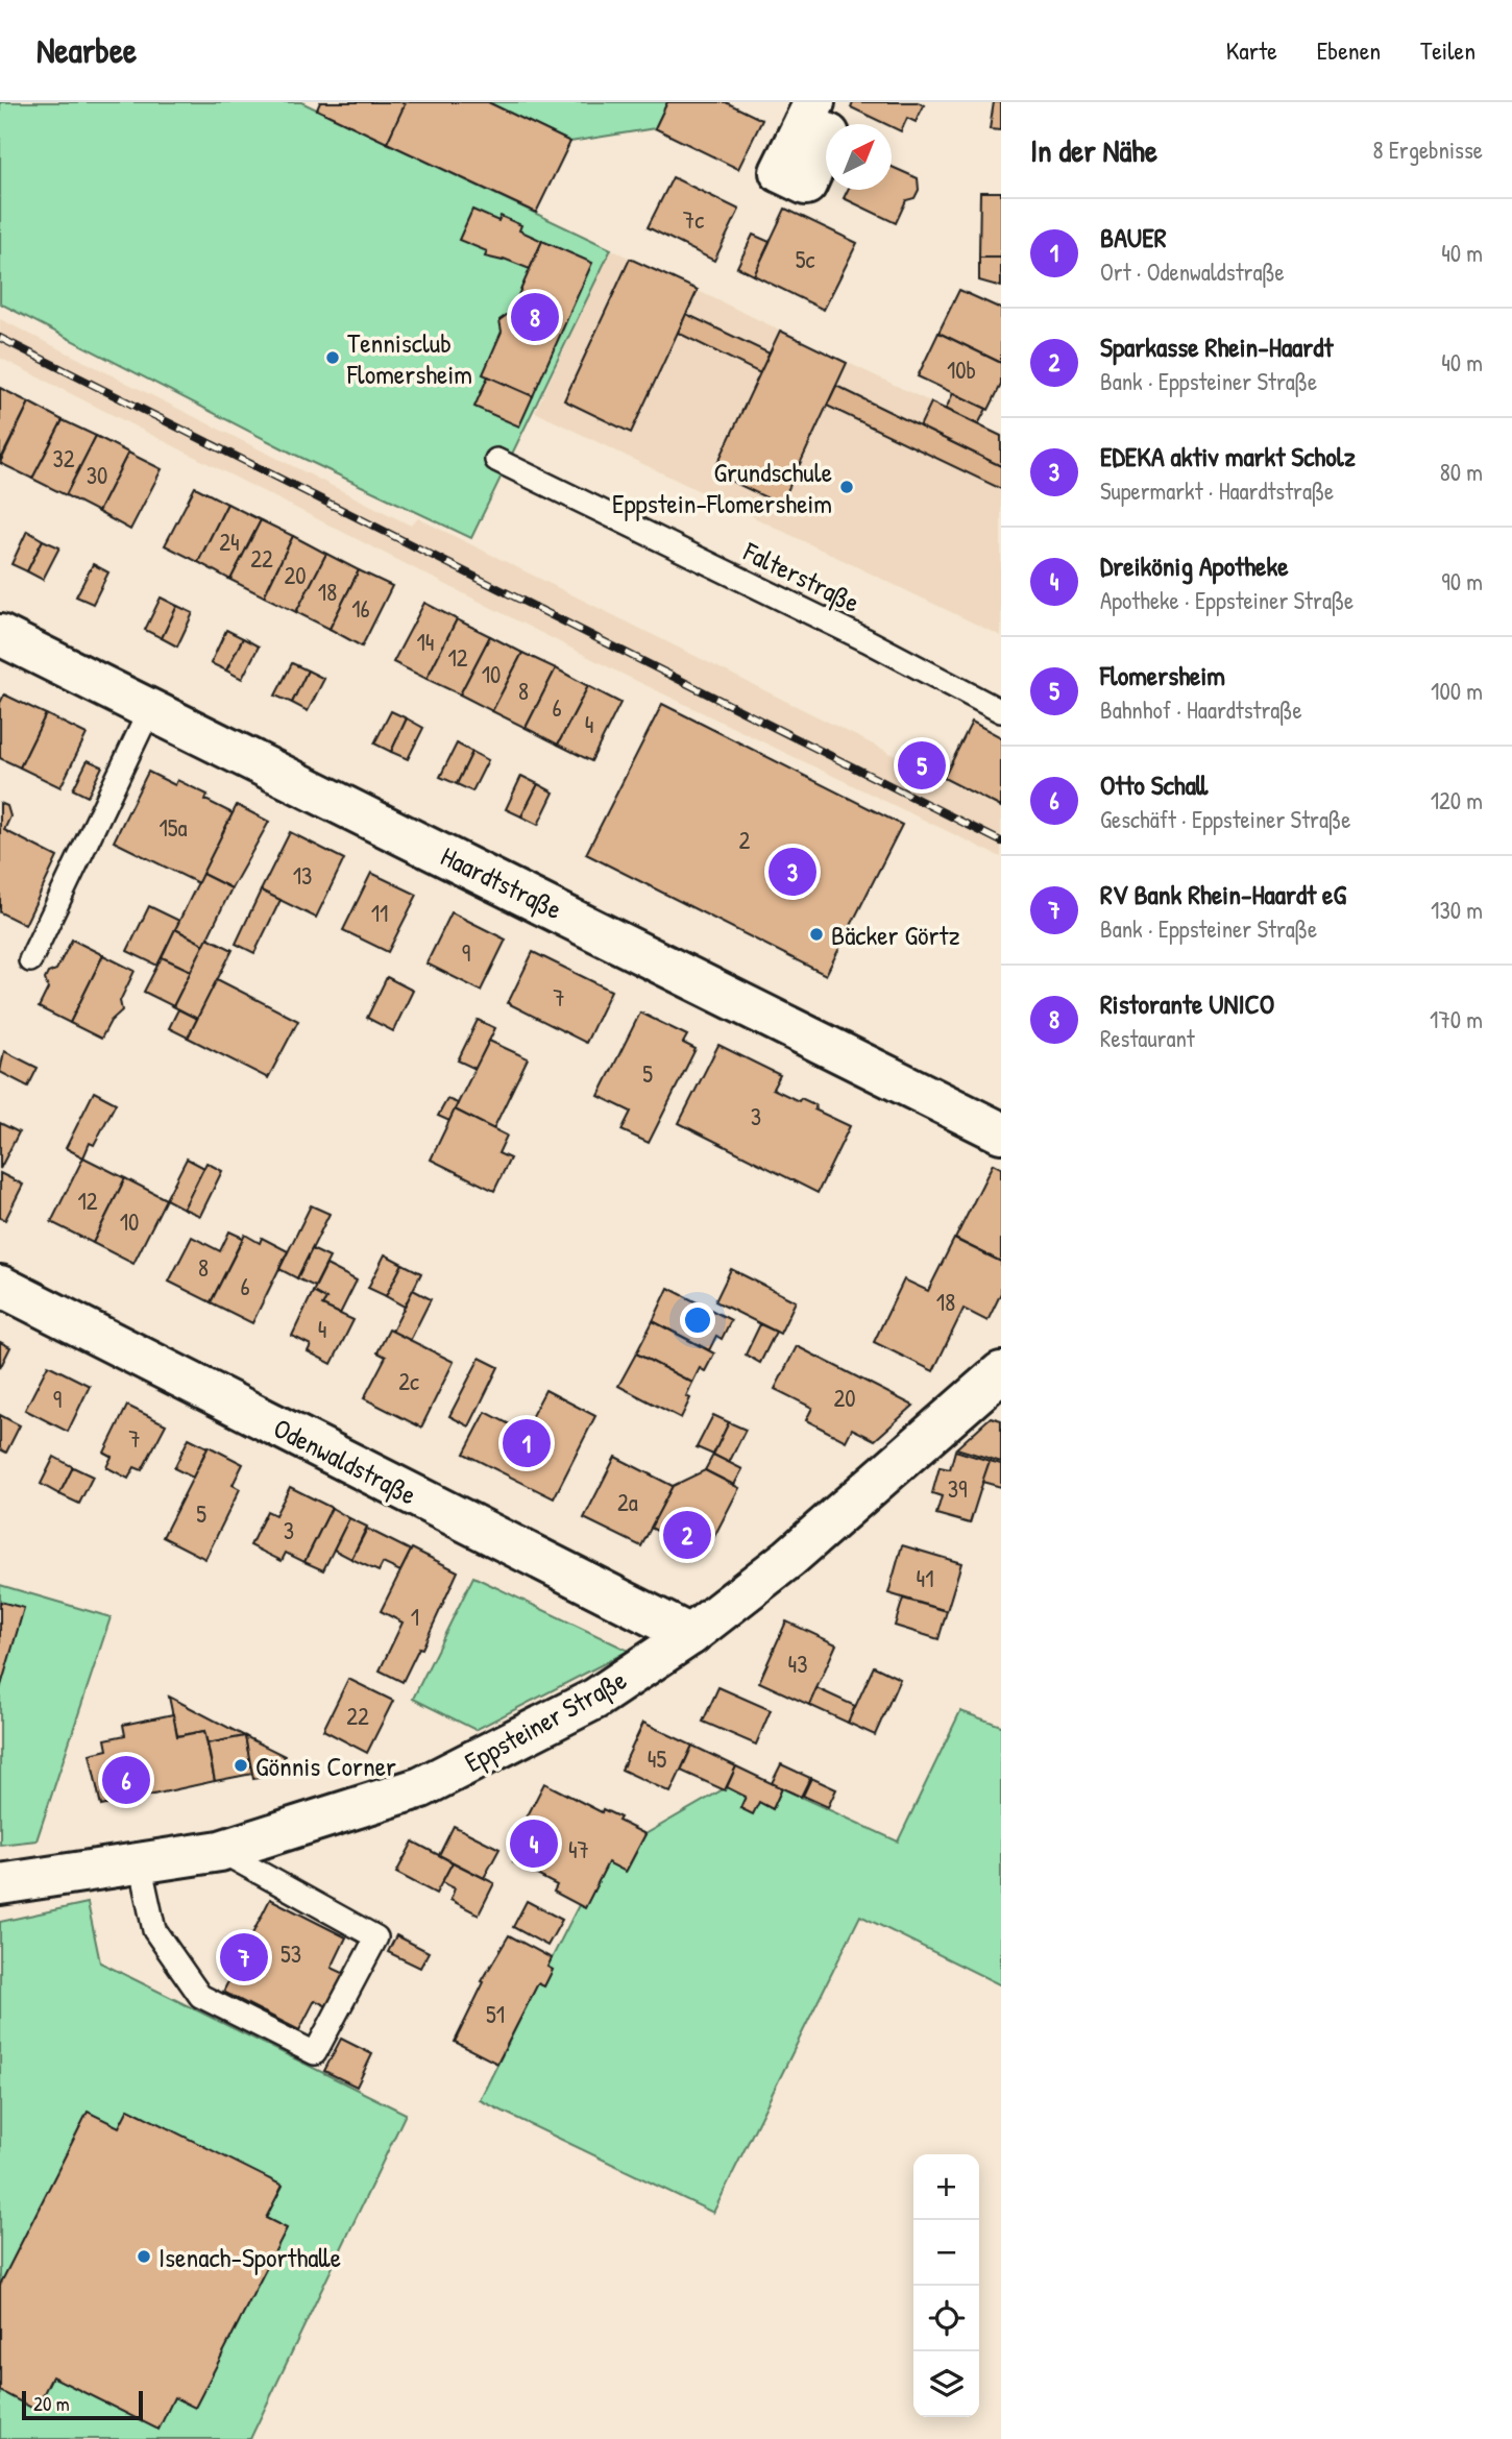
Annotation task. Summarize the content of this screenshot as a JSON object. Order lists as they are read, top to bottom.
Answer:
{
  "streets": {
    "street": ["Haardtstraße", "Odenwaldstraße", "Eppsteiner Straße"],
    "lane": ["Falterstraße"]
  },
  "crossings": [
    ["Odenwaldstraße", "Eppsteiner Straße"]
  ],
  "places": [
    "Tennisclub Flomersheim",
    "Grundschule Eppstein-Flomersheim",
    "Bäcker Görtz",
    "Gönnis Corner",
    "Isenach-Sporthalle"
  ],
  "house_numbers": [
    "7c",
    "5c",
    "10b",
    "32",
    "30",
    "24",
    "22",
    "20",
    "18",
    "16",
    "14",
    "12",
    "10",
    "8",
    "6",
    "4",
    "15a",
    "2",
    "13",
    "11",
    "9",
    "7",
    "5",
    "3",
    "12",
    "10",
    "8",
    "6",
    "18",
    "4",
    "2c",
    "20",
    "9",
    "7",
    "39",
    "2a",
    "5",
    "3",
    "41",
    "1",
    "43",
    "22",
    "45",
    "47",
    "53",
    "51"
  ],
  "scale_bar": "20 m",
  "north": "top right",
  "page": {
    "header": "Nearbee",
    "nav": ["Karte", "Ebenen", "Teilen"],
    "heading": ["In der Nähe", "8 Ergebnisse"],
    "list": [
      {
        "mark": "1",
        "name": "BAUER",
        "note": "Ort · Odenwaldstraße",
        "value": "40 m"
      },
      {
        "mark": "2",
        "name": "Sparkasse Rhein-Haardt",
        "note": "Bank · Eppsteiner Straße",
        "value": "40 m"
      },
      {
        "mark": "3",
        "name": "EDEKA aktiv markt Scholz",
        "note": "Supermarkt · Haardtstraße",
        "value": "80 m"
      },
      {
        "mark": "4",
        "name": "Dreikönig Apotheke",
        "note": "Apotheke · Eppsteiner Straße",
        "value": "90 m"
      },
      {
        "mark": "5",
        "name": "Flomersheim",
        "note": "Bahnhof · Haardtstraße",
        "value": "100 m"
      },
      {
        "mark": "6",
        "name": "Otto Schall",
        "note": "Geschäft · Eppsteiner Straße",
        "value": "120 m"
      },
      {
        "mark": "7",
        "name": "RV Bank Rhein-Haardt eG",
        "note": "Bank · Eppsteiner Straße",
        "value": "130 m"
      },
      {
        "mark": "8",
        "name": "Ristorante UNICO",
        "note": "Restaurant",
        "value": "170 m"
      }
    ],
    "pins": [
      "8",
      "5",
      "3",
      "1",
      "2",
      "6",
      "4",
      "7"
    ],
    "map_buttons": ["+", "−"],
    "scale": "20 m"
  }
}
